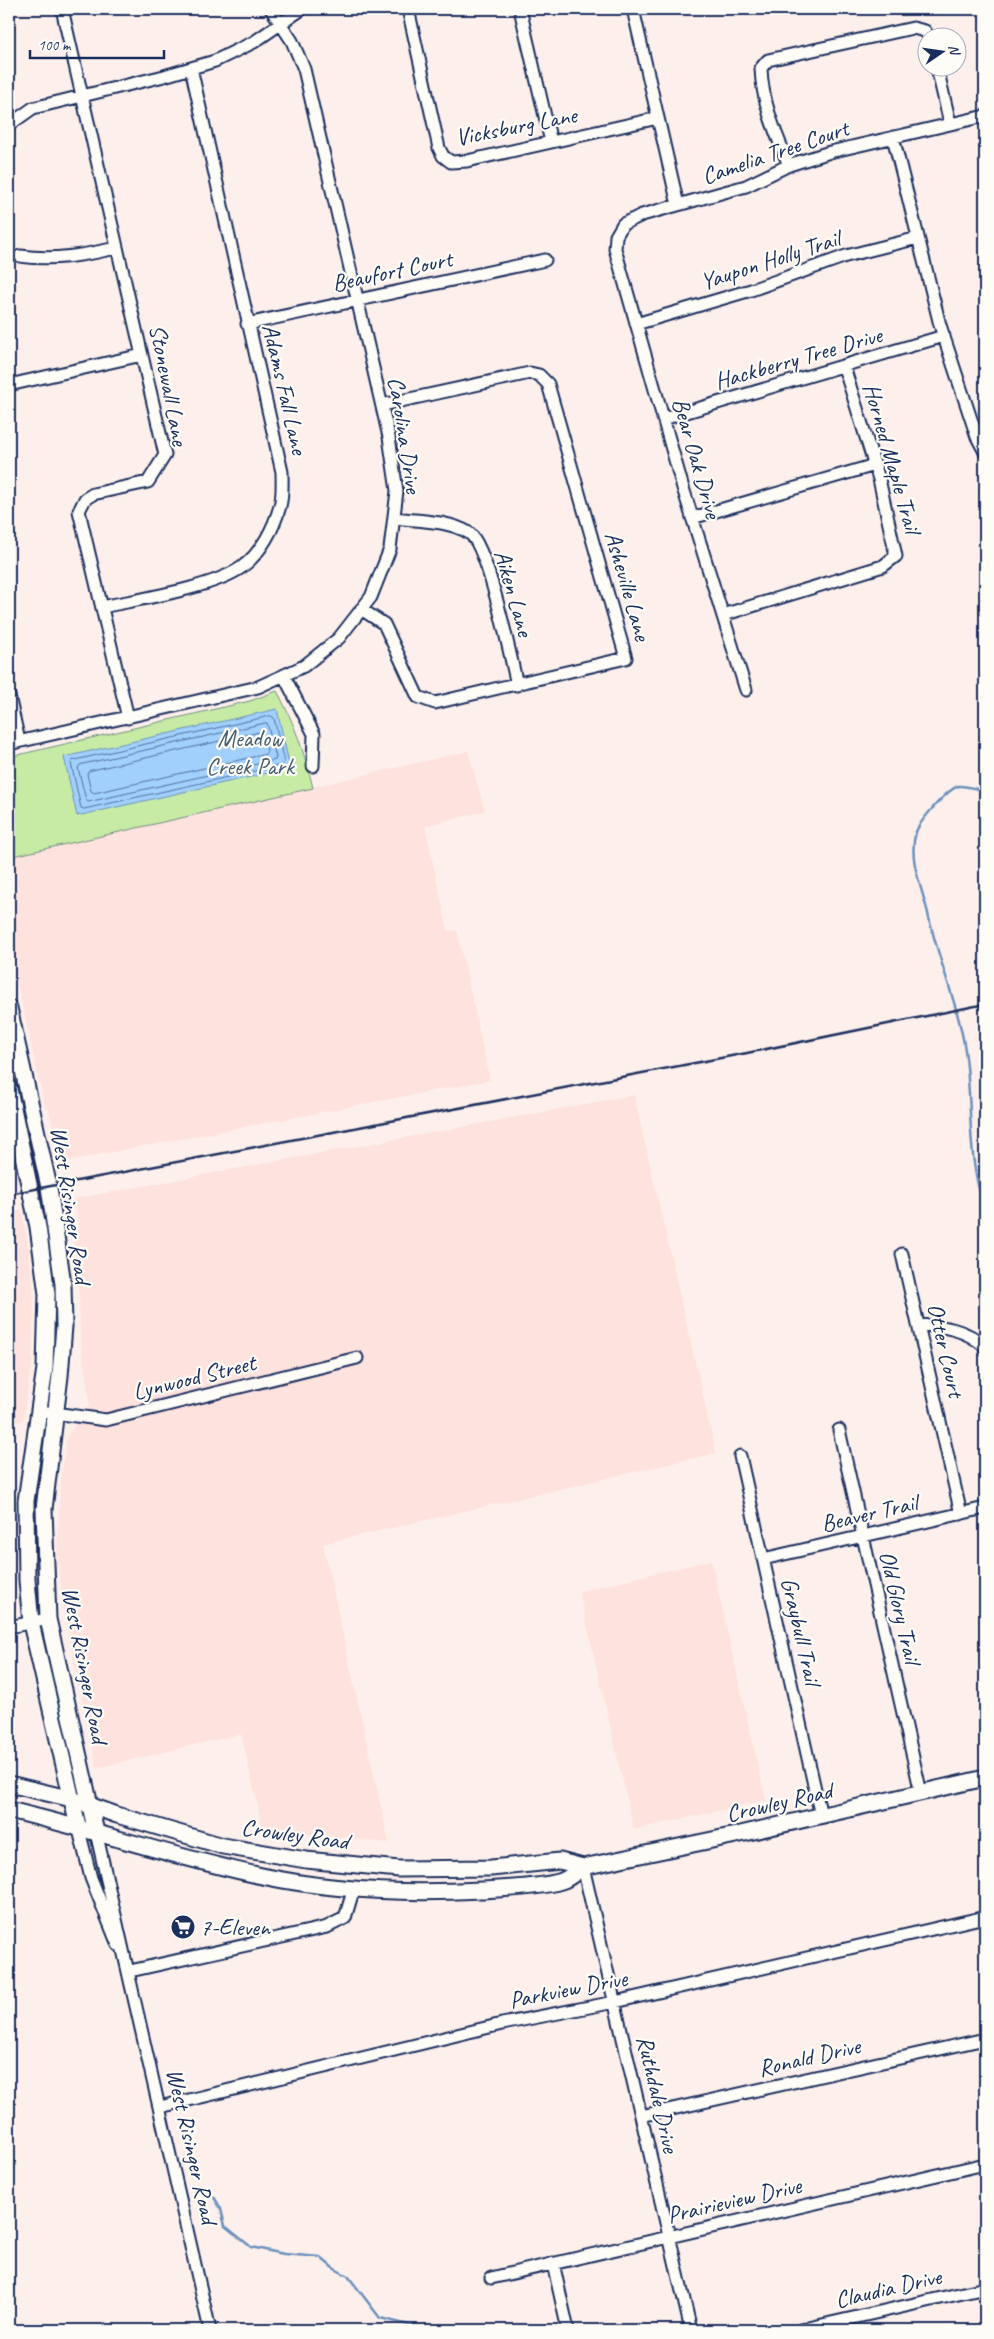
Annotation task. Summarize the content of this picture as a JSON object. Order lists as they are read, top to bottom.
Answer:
{
  "streets": {
    "main road": ["West Risinger Road", "Crowley Road"],
    "street": [
      "Vicksburg Lane",
      "Camelia Tree Court",
      "Yaupon Holly Trail",
      "Beaufort Court",
      "Hackberry Tree Drive",
      "Stonewall Lane",
      "Adams Fall Lane",
      "Carolina Drive",
      "Bear Oak Drive",
      "Horned Maple Trail",
      "Asheville Lane",
      "Aiken Lane",
      "Otter Court",
      "Lynwood Street",
      "Beaver Trail",
      "Old Glory Trail",
      "Graybull Trail",
      "Parkview Drive",
      "Ronald Drive",
      "Ruthdale Drive",
      "Prairieview Drive",
      "Claudia Drive"
    ]
  },
  "crossings": [
    ["Camelia Tree Court", "Bear Oak Drive"],
    ["Yaupon Holly Trail", "Bear Oak Drive"],
    ["Beaufort Court", "Adams Fall Lane"],
    ["Beaufort Court", "Carolina Drive"],
    ["Hackberry Tree Drive", "Bear Oak Drive"],
    ["Hackberry Tree Drive", "Horned Maple Trail"],
    ["Stonewall Lane", "Adams Fall Lane"],
    ["Stonewall Lane", "Carolina Drive"],
    ["Carolina Drive", "Asheville Lane"],
    ["Carolina Drive", "Aiken Lane"],
    ["Bear Oak Drive", "Horned Maple Trail"],
    ["Asheville Lane", "Aiken Lane"],
    ["West Risinger Road", "Lynwood Street"],
    ["West Risinger Road", "Crowley Road"],
    ["West Risinger Road", "Parkview Drive"],
    ["Otter Court", "Beaver Trail"],
    ["Beaver Trail", "Old Glory Trail"],
    ["Beaver Trail", "Graybull Trail"],
    ["Old Glory Trail", "Crowley Road"],
    ["Graybull Trail", "Crowley Road"],
    ["Crowley Road", "Ruthdale Drive"],
    ["Parkview Drive", "Ruthdale Drive"],
    ["Ronald Drive", "Ruthdale Drive"],
    ["Ruthdale Drive", "Prairieview Drive"]
  ],
  "parks": ["Meadow Creek Park"],
  "places": {
    "supermarket": ["7-Eleven"]
  },
  "scale_bar": "100 m",
  "north": "right"
}
